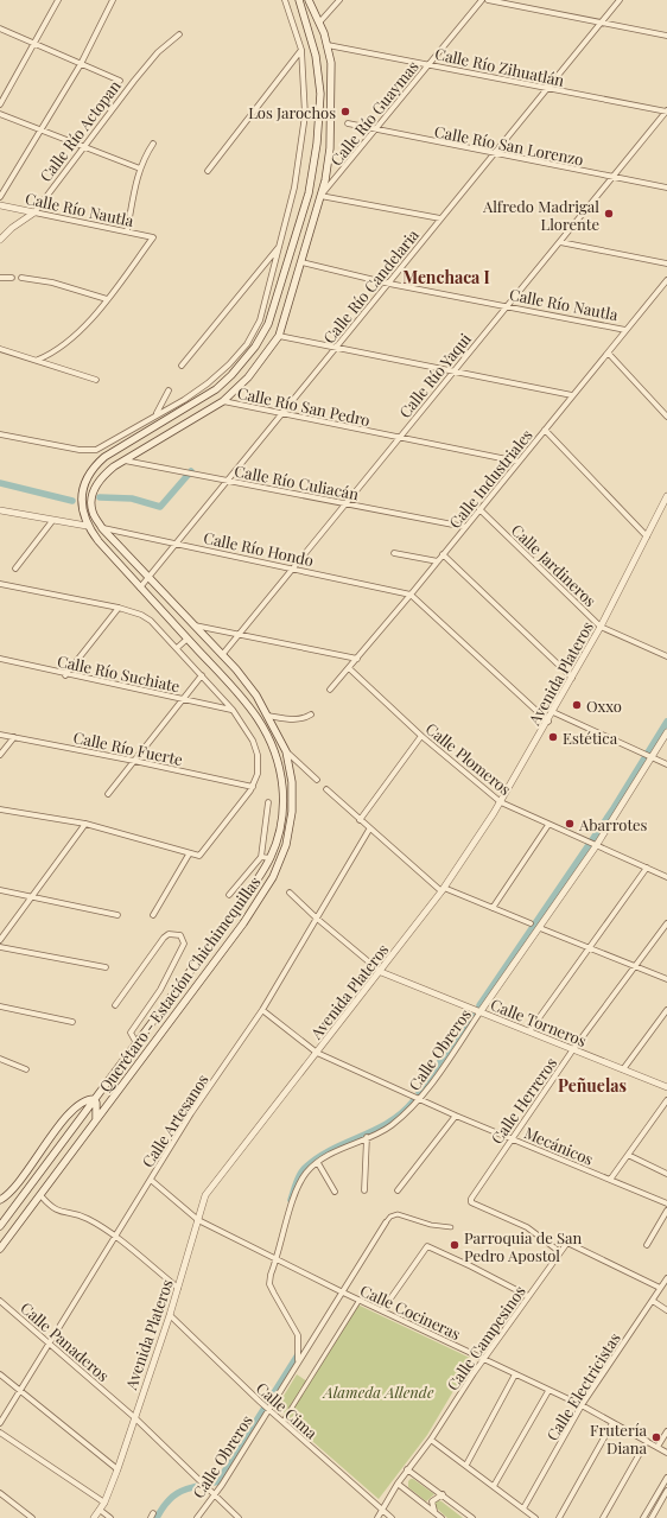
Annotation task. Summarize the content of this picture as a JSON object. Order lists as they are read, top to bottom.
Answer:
{
  "streets": {
    "main road": ["Querétaro - Estación Chichimequillas"],
    "street": [
      "Calle Río Zihuatlán",
      "Calle Río Guaymas",
      "Calle Río Actopan",
      "Calle Río San Lorenzo",
      "Calle Río Nautla",
      "Calle Río Candelaria",
      "Calle Río Yaqui",
      "Calle Río San Pedro",
      "Calle Industriales",
      "Calle Río Culiacán",
      "Calle Río Hondo",
      "Calle Jardineros",
      "Calle Río Suchiate",
      "Avenida Plateros",
      "Calle Río Fuerte",
      "Calle Plomeros",
      "Calle Torneros",
      "Calle Obreros",
      "Calle Herreros",
      "Calle Artesanos",
      "Mecánicos",
      "Calle Cocineras",
      "Calle Campesinos",
      "Calle Panaderos",
      "Calle Electricistas",
      "Calle Cima"
    ]
  },
  "crossings": [
    ["Calle Río Zihuatlán", "Calle Río Guaymas"],
    ["Calle Río Zihuatlán", "Calle Río Candelaria"],
    ["Calle Río Zihuatlán", "Calle Río Yaqui"],
    ["Calle Río Zihuatlán", "Querétaro - Estación Chichimequillas"],
    ["Calle Río Guaymas", "Calle Río San Lorenzo"],
    ["Calle Río Guaymas", "Querétaro - Estación Chichimequillas"],
    ["Calle Río Actopan", "Calle Río Nautla"],
    ["Calle Río San Lorenzo", "Calle Río Candelaria"],
    ["Calle Río San Lorenzo", "Calle Río Yaqui"],
    ["Calle Río Nautla", "Calle Río Candelaria"],
    ["Calle Río Nautla", "Calle Río Yaqui"],
    ["Calle Río Nautla", "Calle Industriales"],
    ["Calle Río Nautla", "Querétaro - Estación Chichimequillas"],
    ["Calle Río Candelaria", "Calle Río San Pedro"],
    ["Calle Río Candelaria", "Calle Río Culiacán"],
    ["Calle Río Candelaria", "Calle Río Hondo"],
    ["Calle Río Candelaria", "Querétaro - Estación Chichimequillas"],
    ["Calle Río Yaqui", "Calle Río San Pedro"],
    ["Calle Río Yaqui", "Calle Río Culiacán"],
    ["Calle Río Yaqui", "Calle Río Hondo"],
    ["Calle Río Yaqui", "Querétaro - Estación Chichimequillas"],
    ["Calle Río San Pedro", "Calle Industriales"],
    ["Calle Río San Pedro", "Querétaro - Estación Chichimequillas"],
    ["Calle Industriales", "Calle Río Culiacán"],
    ["Calle Industriales", "Calle Río Hondo"],
    ["Calle Industriales", "Calle Jardineros"],
    ["Calle Industriales", "Calle Plomeros"],
    ["Calle Río Culiacán", "Querétaro - Estación Chichimequillas"],
    ["Calle Río Hondo", "Querétaro - Estación Chichimequillas"],
    ["Calle Jardineros", "Avenida Plateros"],
    ["Avenida Plateros", "Calle Plomeros"],
    ["Avenida Plateros", "Calle Torneros"],
    ["Avenida Plateros", "Mecánicos"],
    ["Avenida Plateros", "Calle Cocineras"],
    ["Avenida Plateros", "Calle Panaderos"],
    ["Avenida Plateros", "Calle Cima"],
    ["Calle Plomeros", "Calle Obreros"],
    ["Calle Torneros", "Calle Obreros"],
    ["Calle Torneros", "Calle Herreros"],
    ["Calle Torneros", "Calle Artesanos"],
    ["Calle Obreros", "Mecánicos"],
    ["Calle Obreros", "Calle Cocineras"],
    ["Calle Obreros", "Calle Panaderos"],
    ["Calle Obreros", "Calle Cima"],
    ["Calle Herreros", "Mecánicos"],
    ["Calle Herreros", "Calle Campesinos"],
    ["Calle Artesanos", "Mecánicos"],
    ["Calle Artesanos", "Calle Cocineras"],
    ["Calle Artesanos", "Calle Panaderos"],
    ["Calle Cocineras", "Calle Campesinos"],
    ["Calle Cocineras", "Calle Electricistas"],
    ["Calle Campesinos", "Calle Electricistas"],
    ["Calle Campesinos", "Calle Cima"]
  ],
  "districts": ["Menchaca I", "Peñuelas"],
  "parks": ["Alameda Allende"],
  "places": [
    "Los Jarochos",
    "Alfredo Madrigal Llorente",
    "Oxxo",
    "Estética",
    "Abarrotes",
    "Parroquia de San Pedro Apostol",
    "Frutería Diana"
  ]
}
